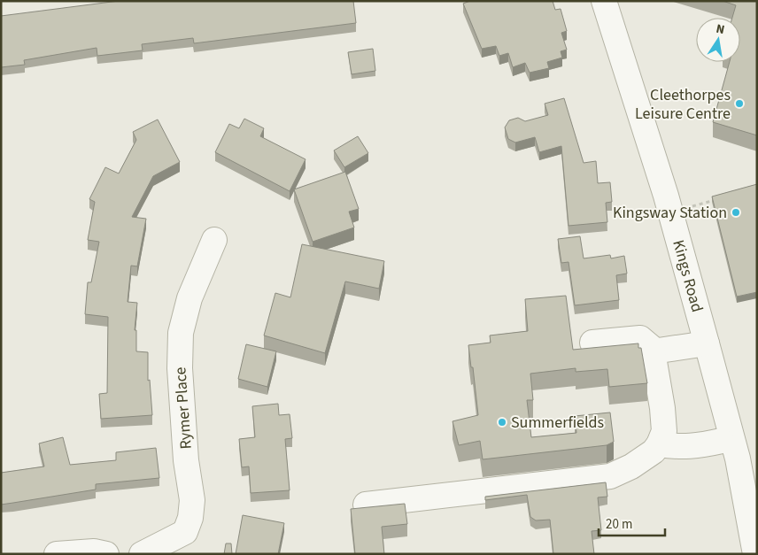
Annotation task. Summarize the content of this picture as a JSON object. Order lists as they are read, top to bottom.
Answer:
{
  "streets": {
    "street": ["Kings Road", "Rymer Place"]
  },
  "places": ["Cleethorpes Leisure Centre", "Kingsway Station", "Summerfields"],
  "scale_bar": "20 m",
  "north": "top"
}
